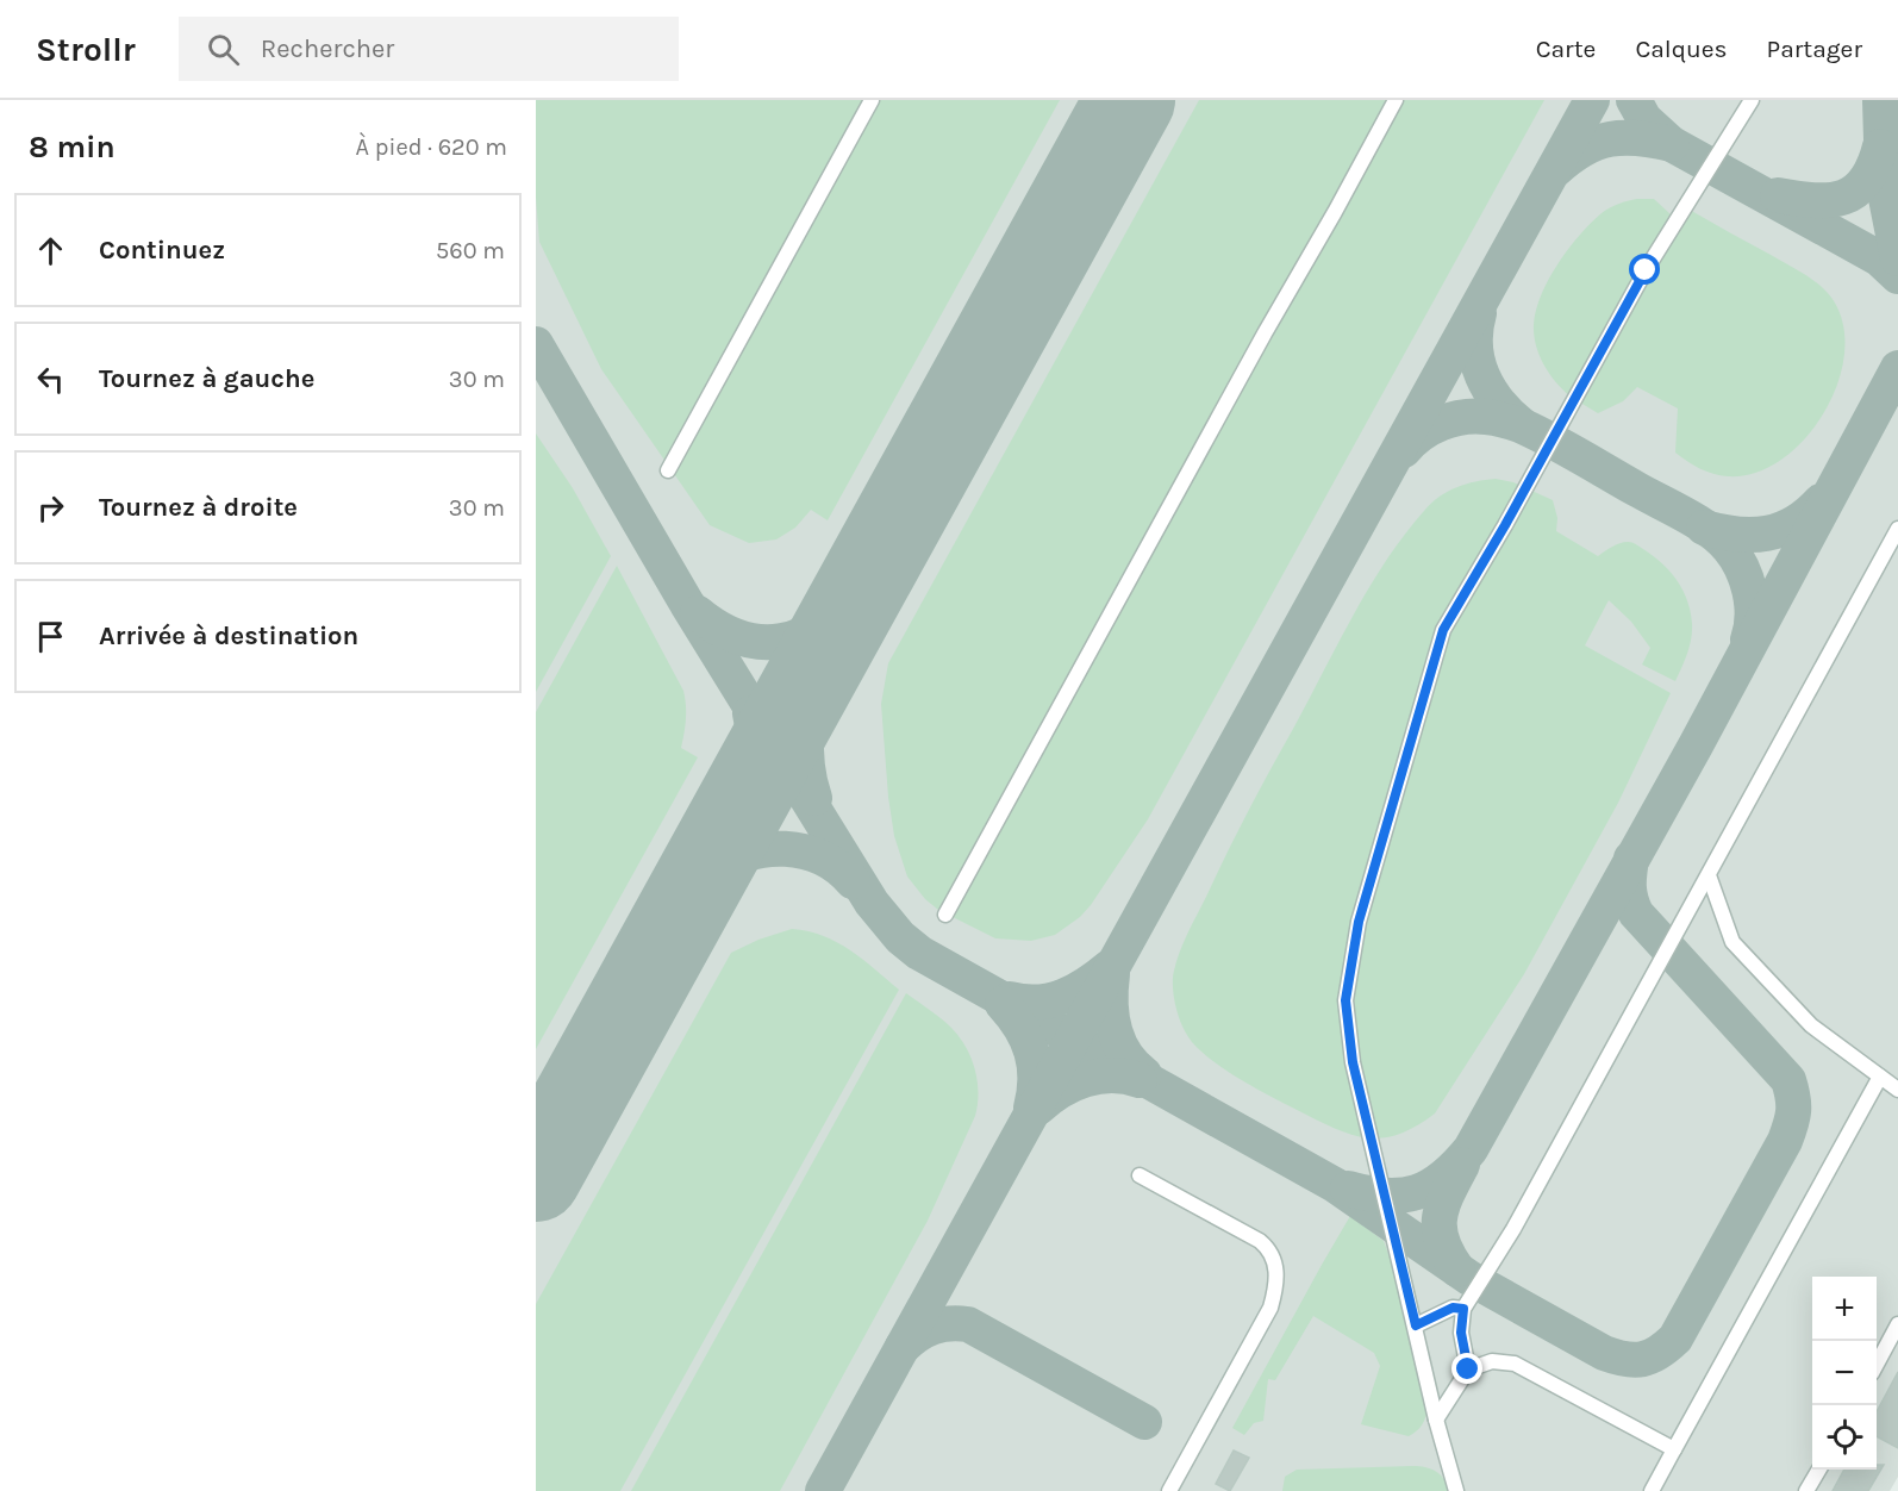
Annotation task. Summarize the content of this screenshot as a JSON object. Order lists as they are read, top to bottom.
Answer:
{
  "page": {
    "header": "Strollr",
    "search": "Rechercher",
    "nav": ["Carte", "Calques", "Partager"],
    "heading": ["8 min", "À pied · 620 m"],
    "list": [
      ["Continuez", "560 m"],
      ["Tournez à gauche", "30 m"],
      ["Tournez à droite", "30 m"],
      "Arrivée à destination"
    ],
    "map_buttons": ["+", "−"]
  }
}
